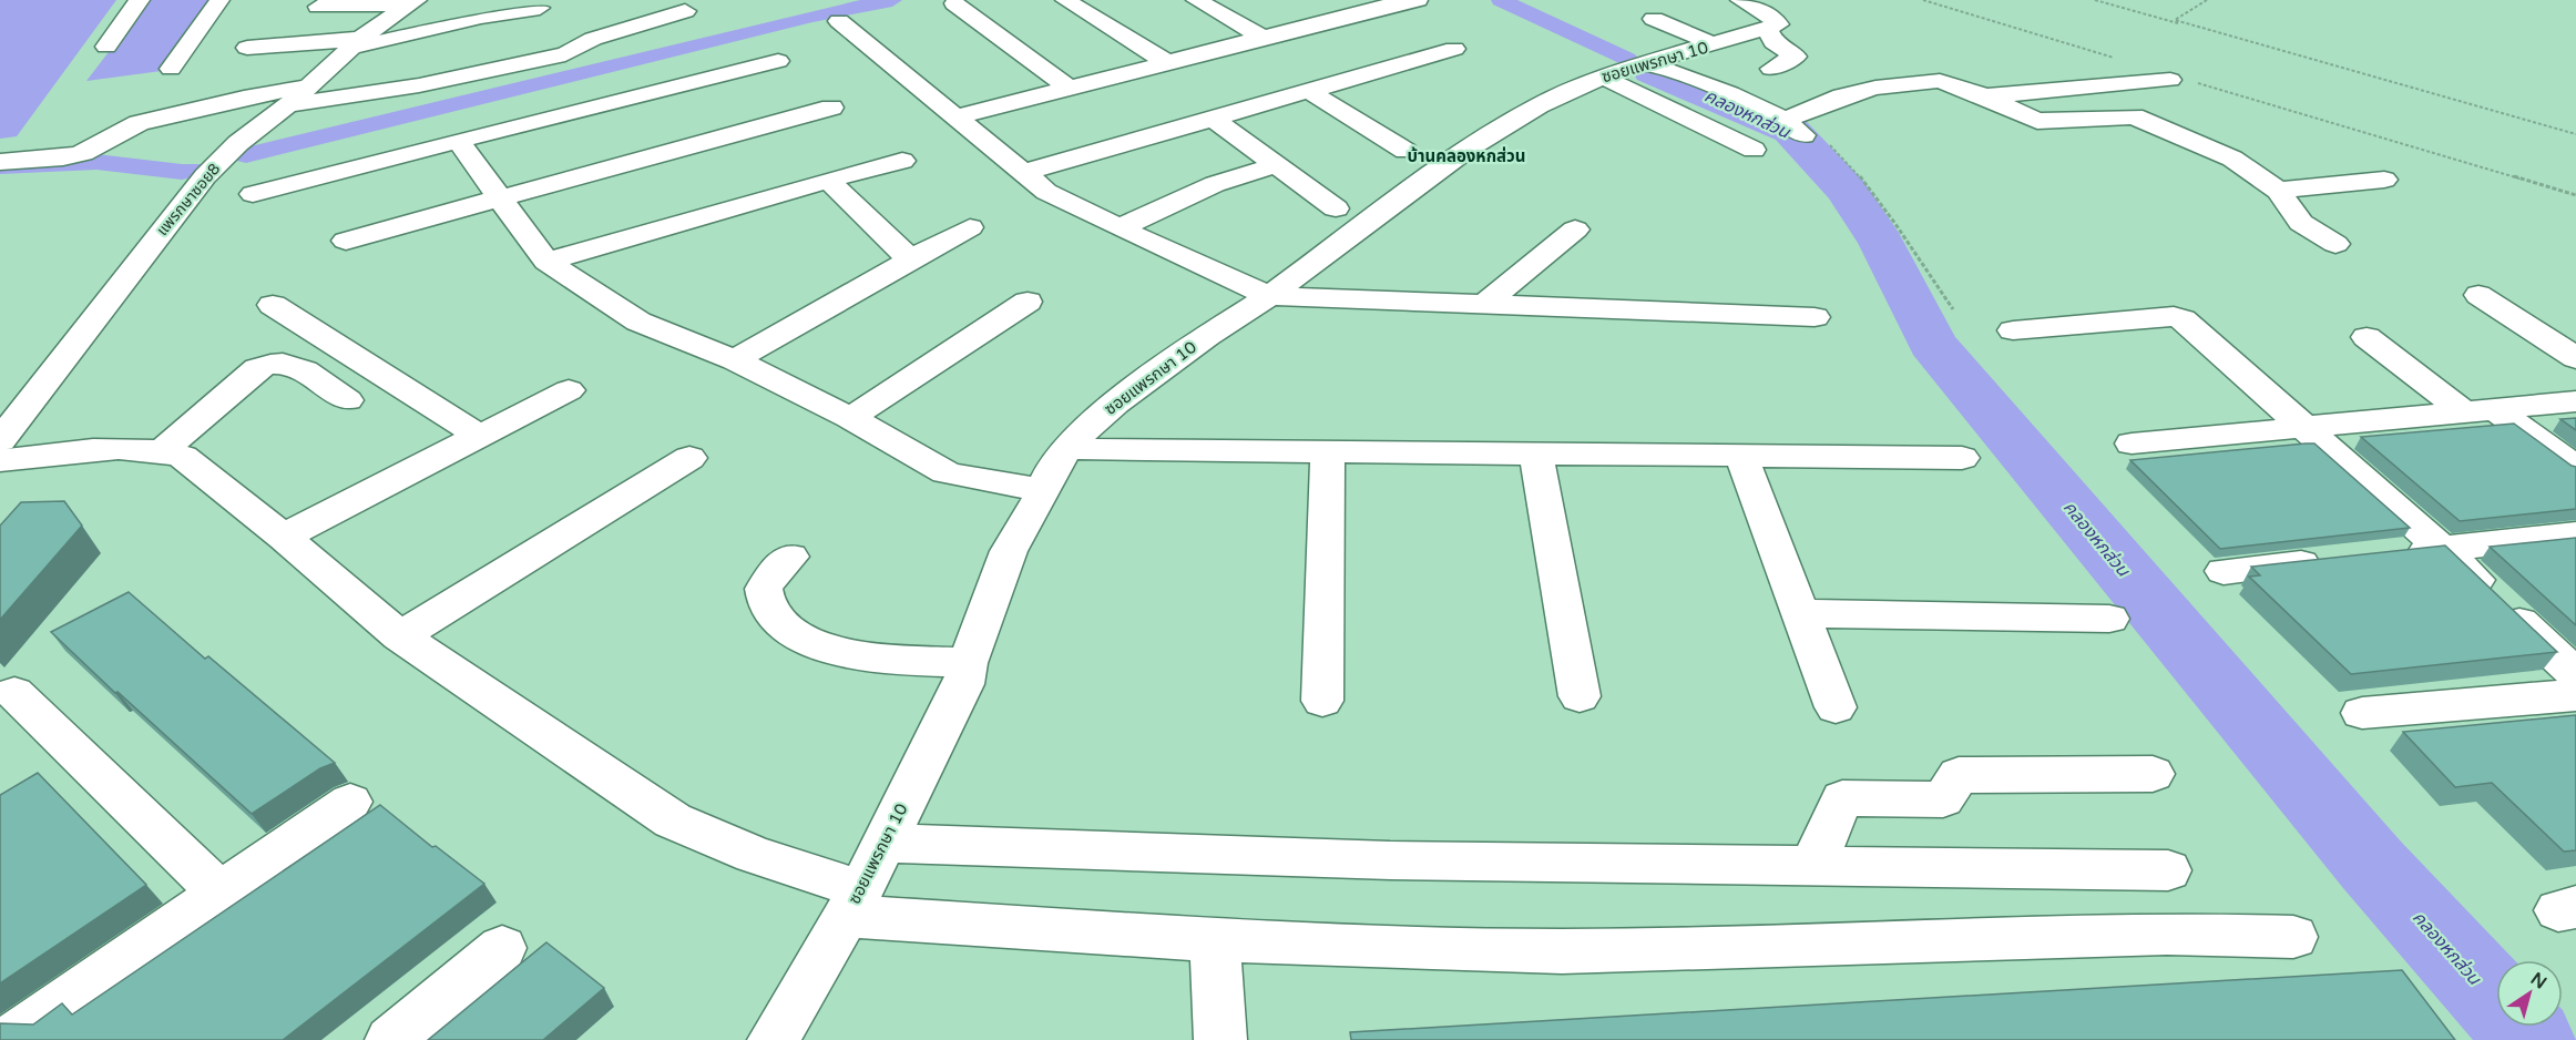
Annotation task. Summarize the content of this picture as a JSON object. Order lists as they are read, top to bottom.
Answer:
{
  "streets": {
    "street": ["ซอยแพรกษา 10", "แพรกษาซอย8"]
  },
  "districts": ["บ้านคลองหกส่วน"],
  "water": ["คลองหกส่วน"],
  "north": "top right"
}
